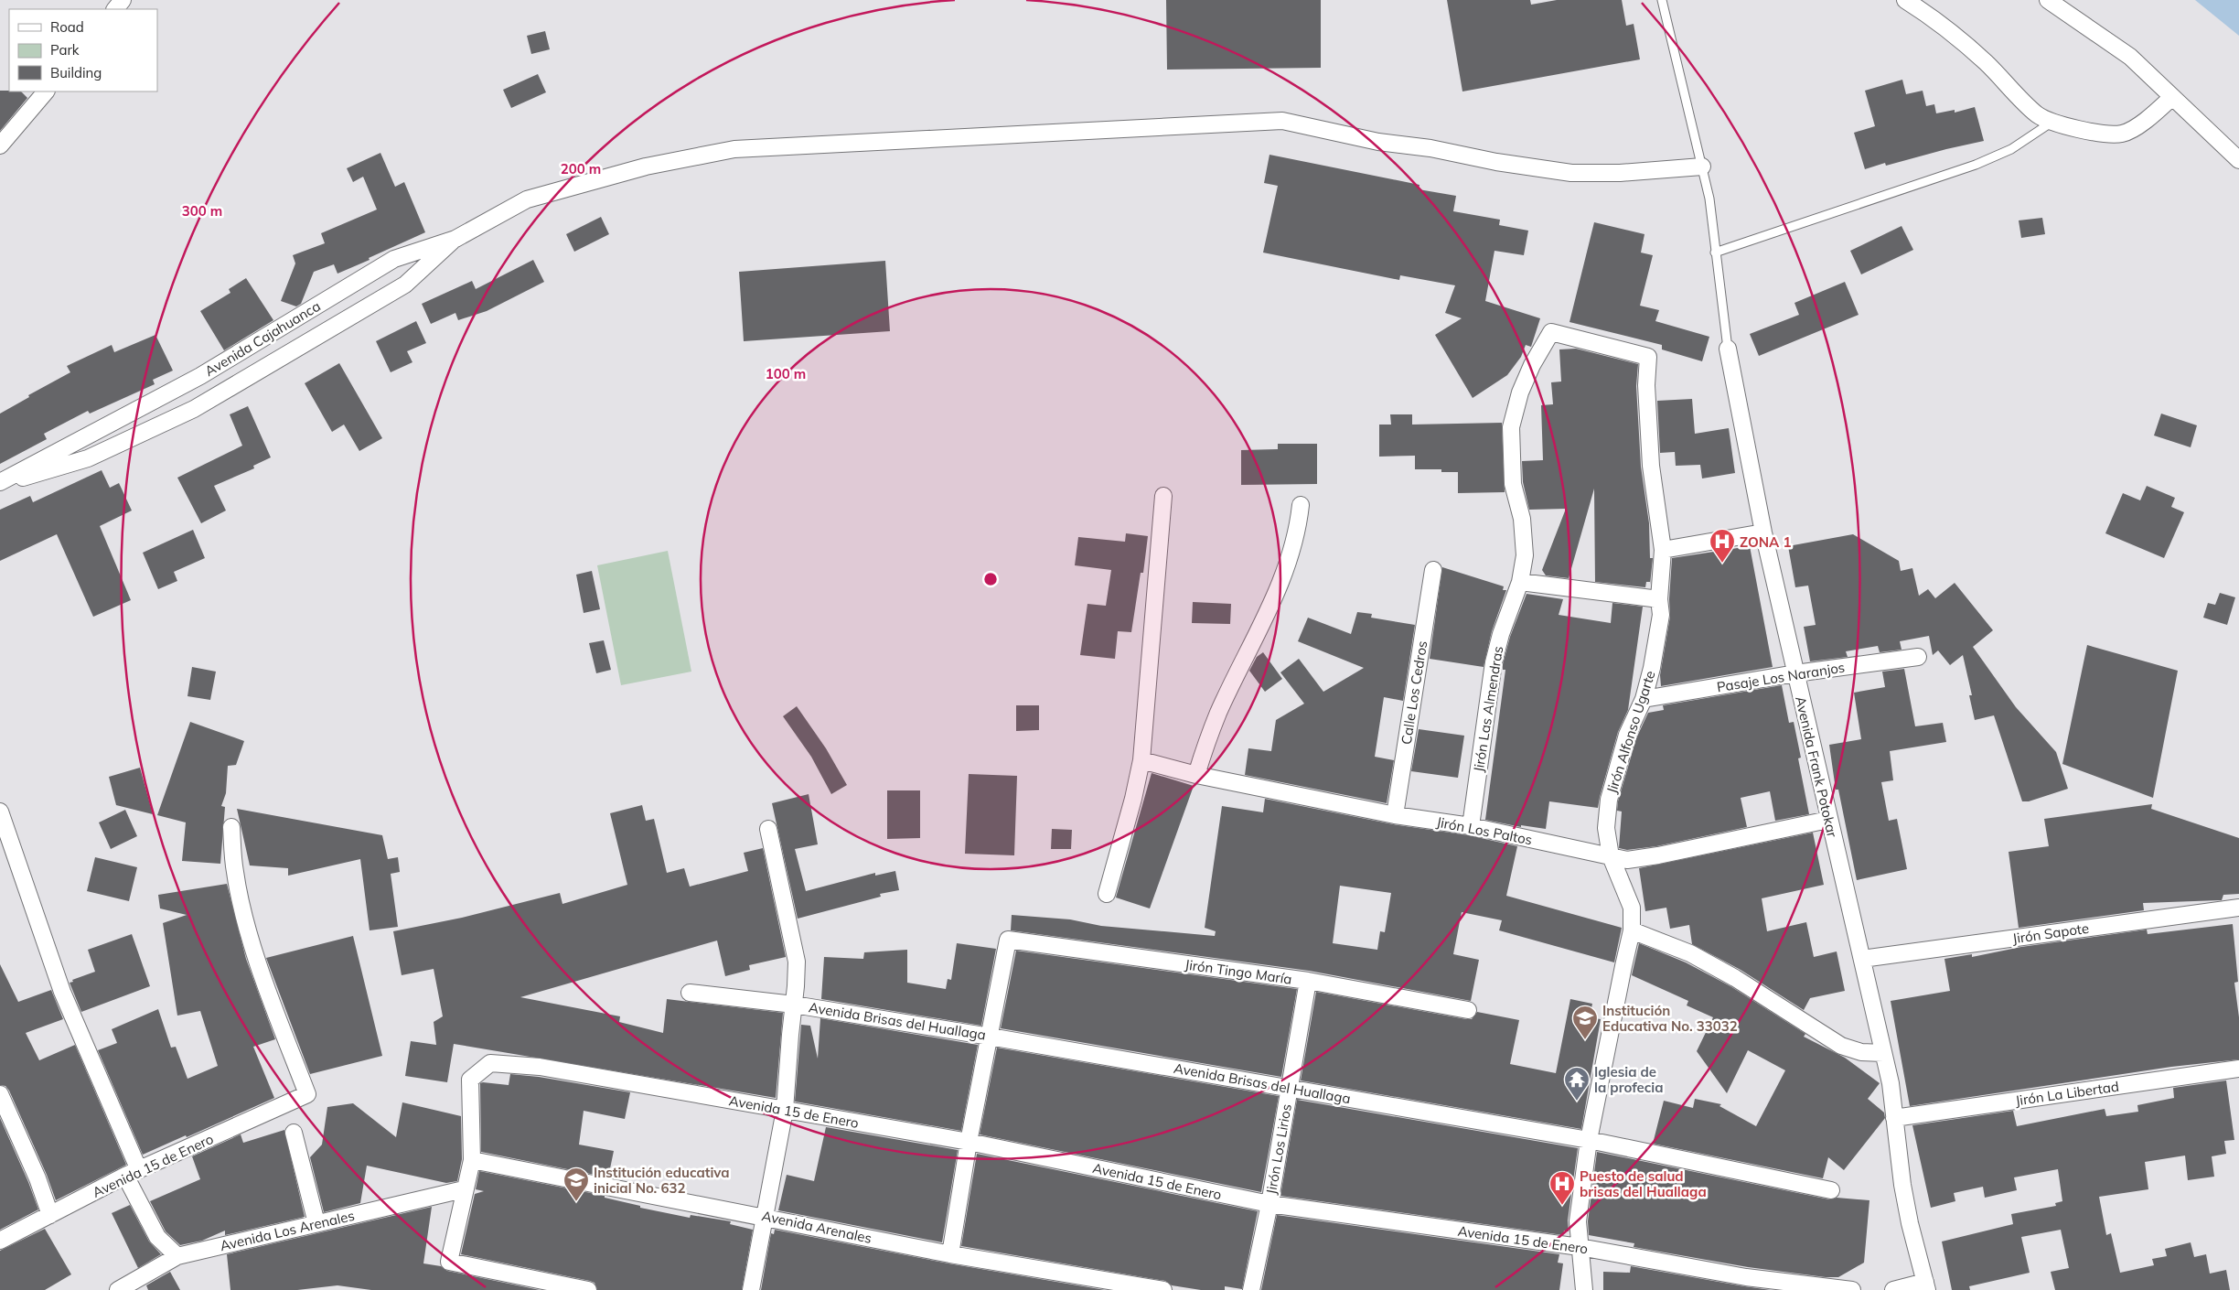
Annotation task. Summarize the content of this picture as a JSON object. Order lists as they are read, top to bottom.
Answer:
{
  "streets": {
    "street": [
      "Avenida Cajahuanca",
      "Pasaje Los Naranjos",
      "Calle Los Cedros",
      "Jirón Las Almendras",
      "Jirón Alfonso Ugarte",
      "Avenida Frank Potokar",
      "Jirón Los Paltos",
      "Jirón Sapote",
      "Jirón Tingo María",
      "Avenida Brisas del Huallaga",
      "Jirón La Libertad",
      "Avenida 15 de Enero",
      "Jirón Los Lirios",
      "Avenida Arenales",
      "Avenida Los Arenales"
    ]
  },
  "crossings": [
    ["Pasaje Los Naranjos", "Jirón Alfonso Ugarte"],
    ["Pasaje Los Naranjos", "Avenida Frank Potokar"],
    ["Calle Los Cedros", "Jirón Los Paltos"],
    ["Jirón Las Almendras", "Jirón Alfonso Ugarte"],
    ["Jirón Las Almendras", "Jirón Los Paltos"],
    ["Jirón Alfonso Ugarte", "Jirón Los Paltos"],
    ["Jirón Alfonso Ugarte", "Avenida Brisas del Huallaga"],
    ["Jirón Alfonso Ugarte", "Avenida 15 de Enero"],
    ["Avenida Frank Potokar", "Jirón Los Paltos"],
    ["Avenida Frank Potokar", "Jirón Sapote"],
    ["Avenida Frank Potokar", "Jirón La Libertad"],
    ["Jirón Tingo María", "Avenida Brisas del Huallaga"],
    ["Jirón Tingo María", "Jirón Los Lirios"],
    ["Avenida Brisas del Huallaga", "Jirón Los Lirios"],
    ["Avenida 15 de Enero", "Jirón Los Lirios"],
    ["Avenida 15 de Enero", "Avenida Arenales"]
  ],
  "places": {
    "hospital": ["ZONA 1", "Puesto de salud brisas del Huallaga"],
    "school or university": ["Institución Educativa No. 33032", "Institución educativa inicial No. 632"],
    "temple": ["Iglesia de la profecia"]
  },
  "legend": ["Road", "Park", "Building"],
  "rings": ["200 m", "300 m", "100 m"]
}
